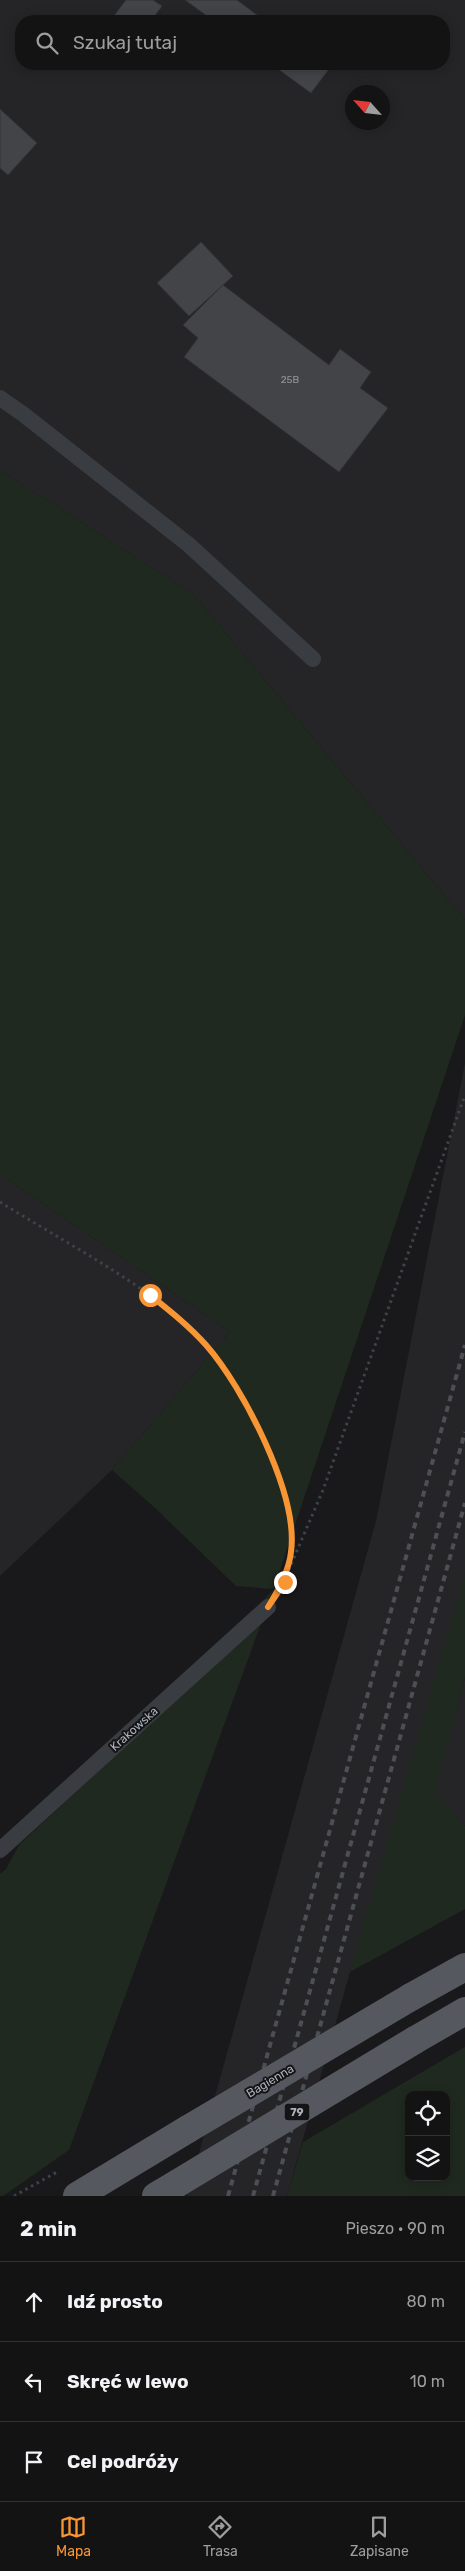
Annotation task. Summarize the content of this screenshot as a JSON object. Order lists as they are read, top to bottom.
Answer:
{
  "streets": {
    "main road": ["Bagienna", "79"],
    "lane": ["Krakowska"]
  },
  "house_numbers": ["25B"],
  "north": "top left",
  "page": {
    "search": "Szukaj tutaj",
    "heading": ["2 min", "Pieszo · 90 m"],
    "list": [
      ["Idź prosto", "80 m"],
      ["Skręć w lewo", "10 m"],
      "Cel podróży"
    ],
    "nav": ["Mapa", "Trasa", "Zapisane"]
  }
}
